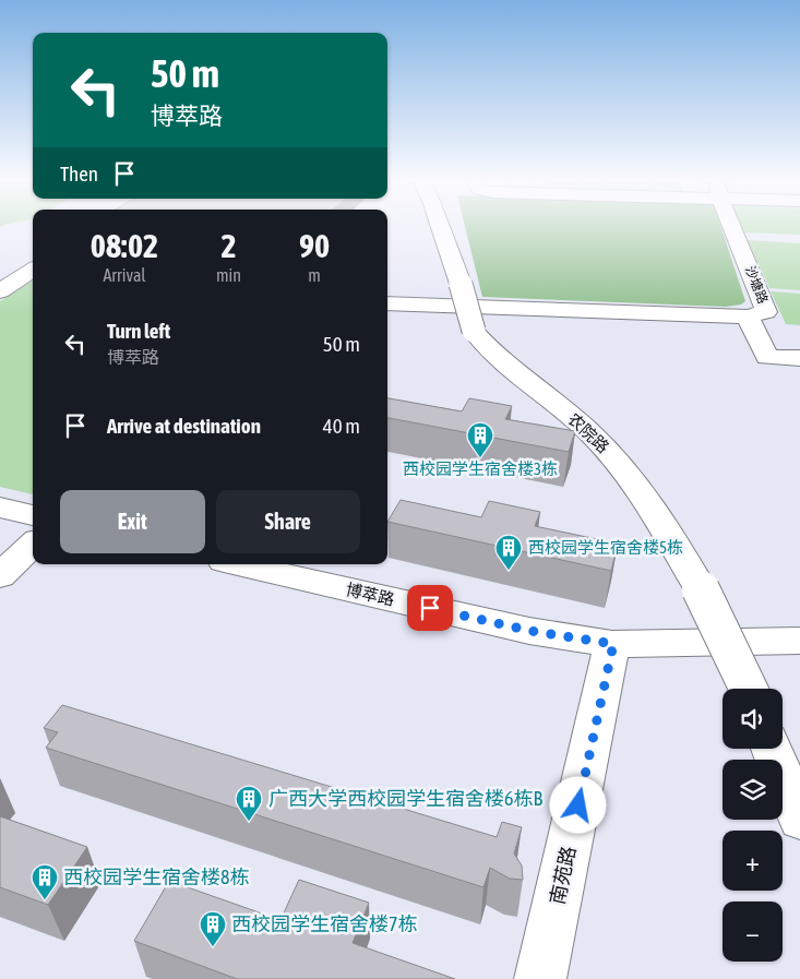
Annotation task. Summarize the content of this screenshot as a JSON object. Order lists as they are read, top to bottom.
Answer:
{
  "streets": {
    "street": [
      "沙塘路",
      "农院路",
      "博萃路",
      "南苑路"
    ]
  },
  "crossings": [
    ["博萃路", "南苑路"]
  ],
  "places": {
    "building": [
      "西校园学生宿舍楼3栋",
      "西校园学生宿舍楼5栋",
      "广西大学西校园学生宿舍楼6栋B",
      "西校园学生宿舍楼8栋",
      "西校园学生宿舍楼7栋"
    ]
  },
  "page": {
    "turn": ["50 m", "博萃路"],
    "then": "Then",
    "eta": [
      "08:02",
      "Arrival",
      "2",
      "min",
      "90",
      "m"
    ],
    "list": [
      {
        "name": "Turn left",
        "note": "博萃路",
        "value": "50 m"
      },
      {
        "name": "Arrive at destination",
        "value": "40 m"
      }
    ],
    "buttons": ["Exit", "Share"],
    "map_buttons": ["+", "−"]
  }
}
